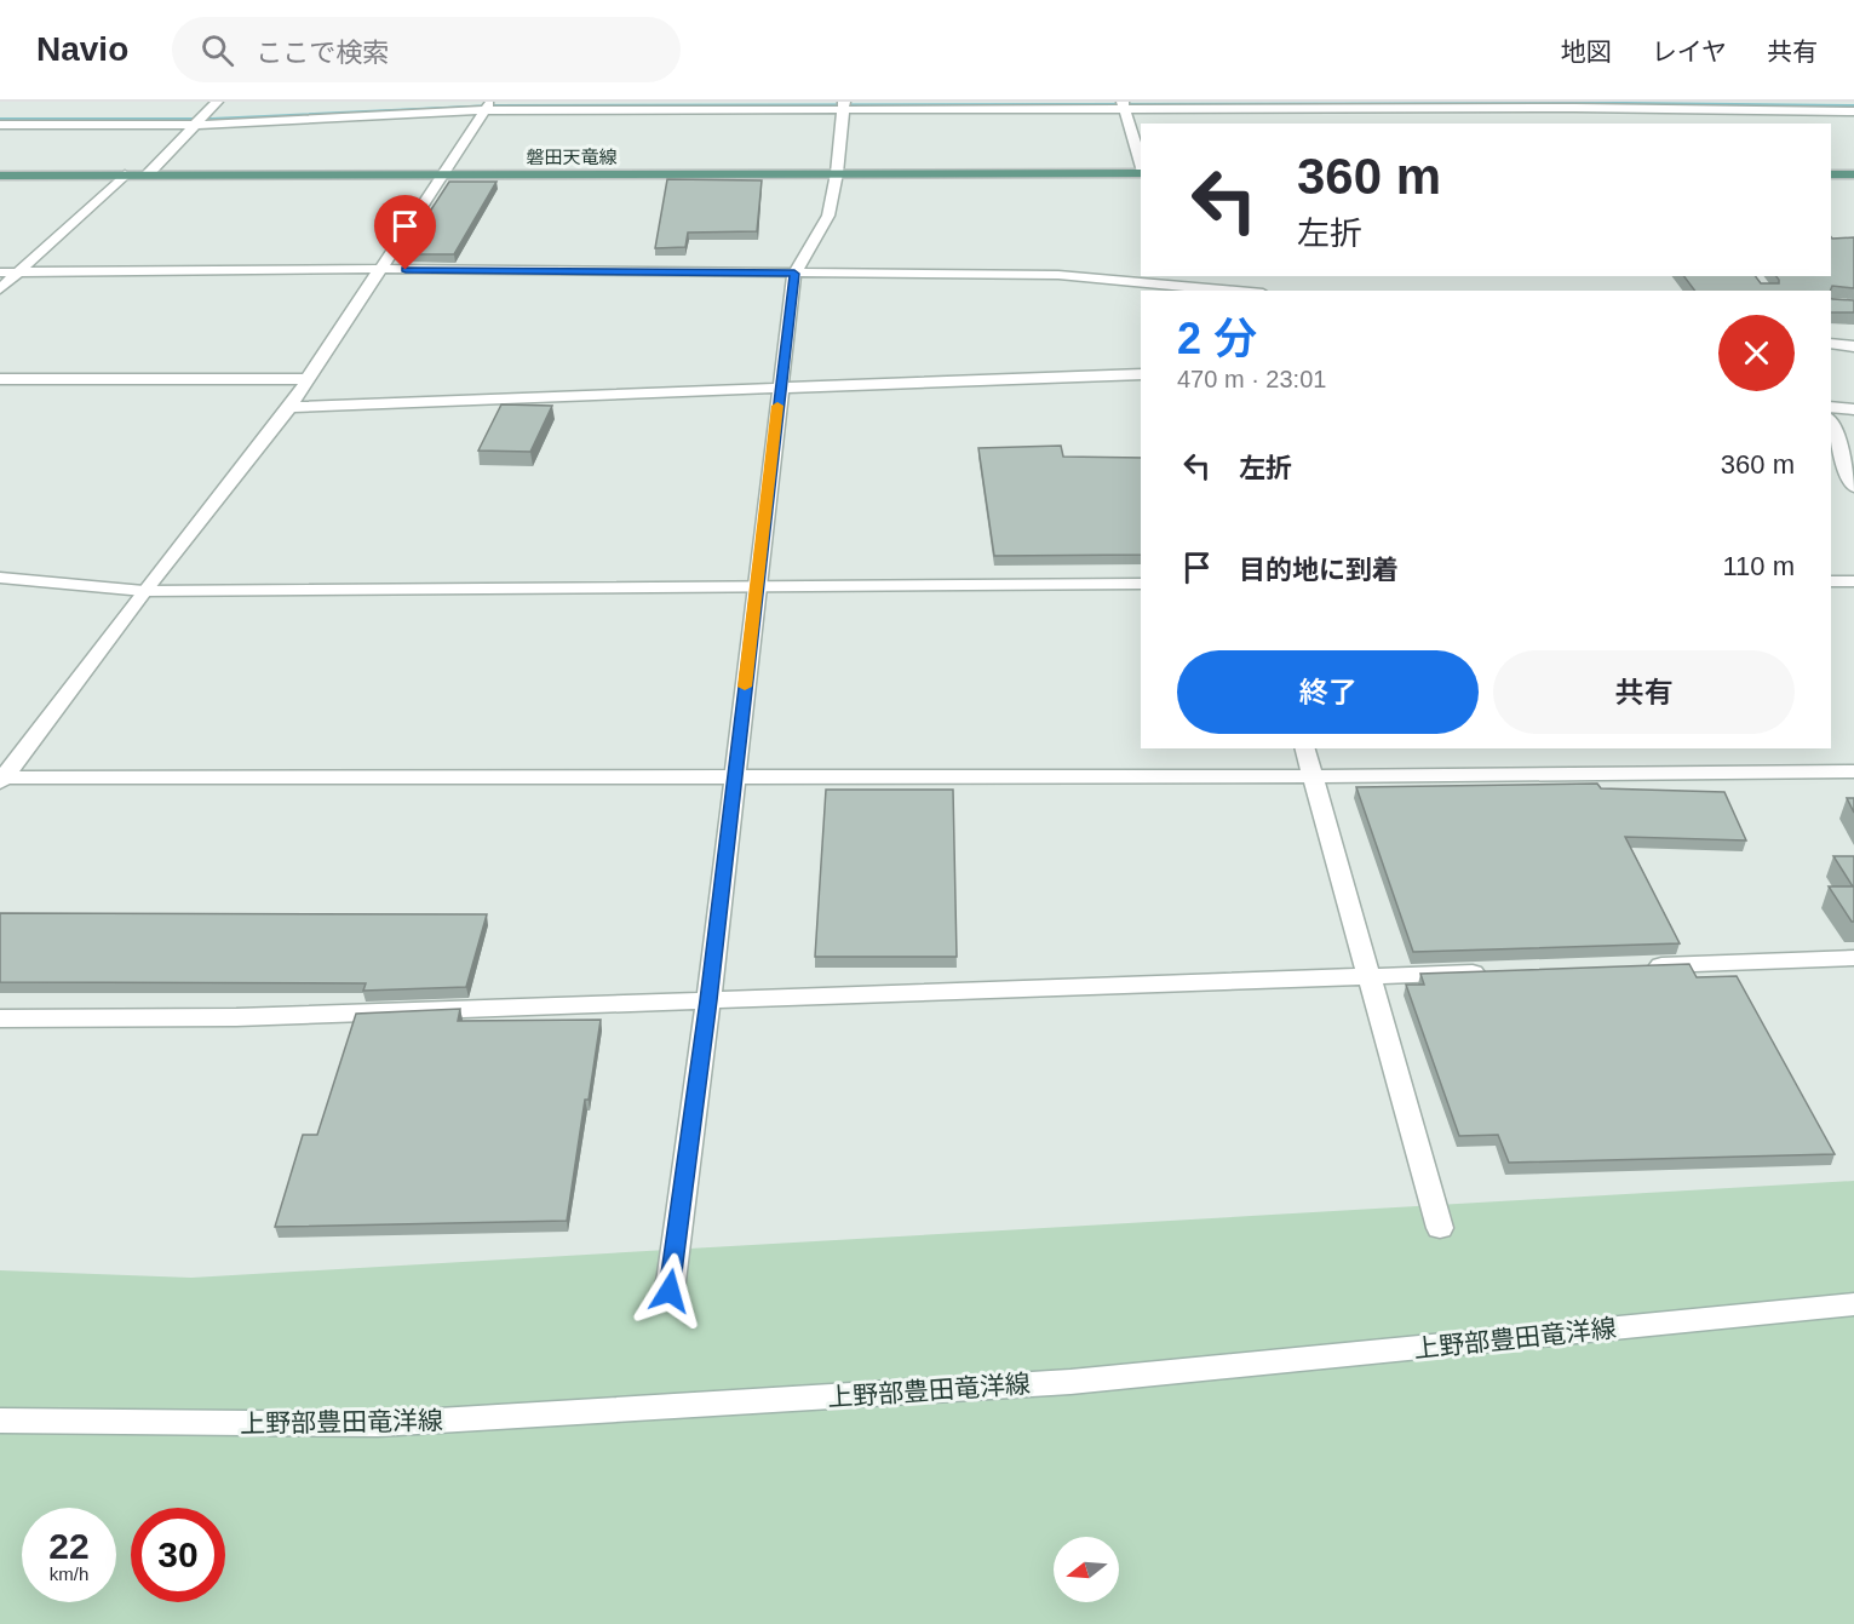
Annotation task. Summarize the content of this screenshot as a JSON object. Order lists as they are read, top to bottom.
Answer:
{
  "streets": {
    "main road": ["磐田天竜線"],
    "street": ["上野部豊田竜洋線"]
  },
  "north": "left",
  "page": {
    "header": "Navio",
    "search": "ここで検索",
    "nav": ["地図", "レイヤ", "共有"],
    "turn": ["360 m", "左折"],
    "heading": ["2 分", "470 m · 23:01"],
    "list": [
      {
        "name": "左折",
        "value": "360 m"
      },
      {
        "name": "目的地に到着",
        "value": "110 m"
      }
    ],
    "buttons": ["終了", "共有"],
    "speed": "22 km/h",
    "limit": "30"
  }
}
